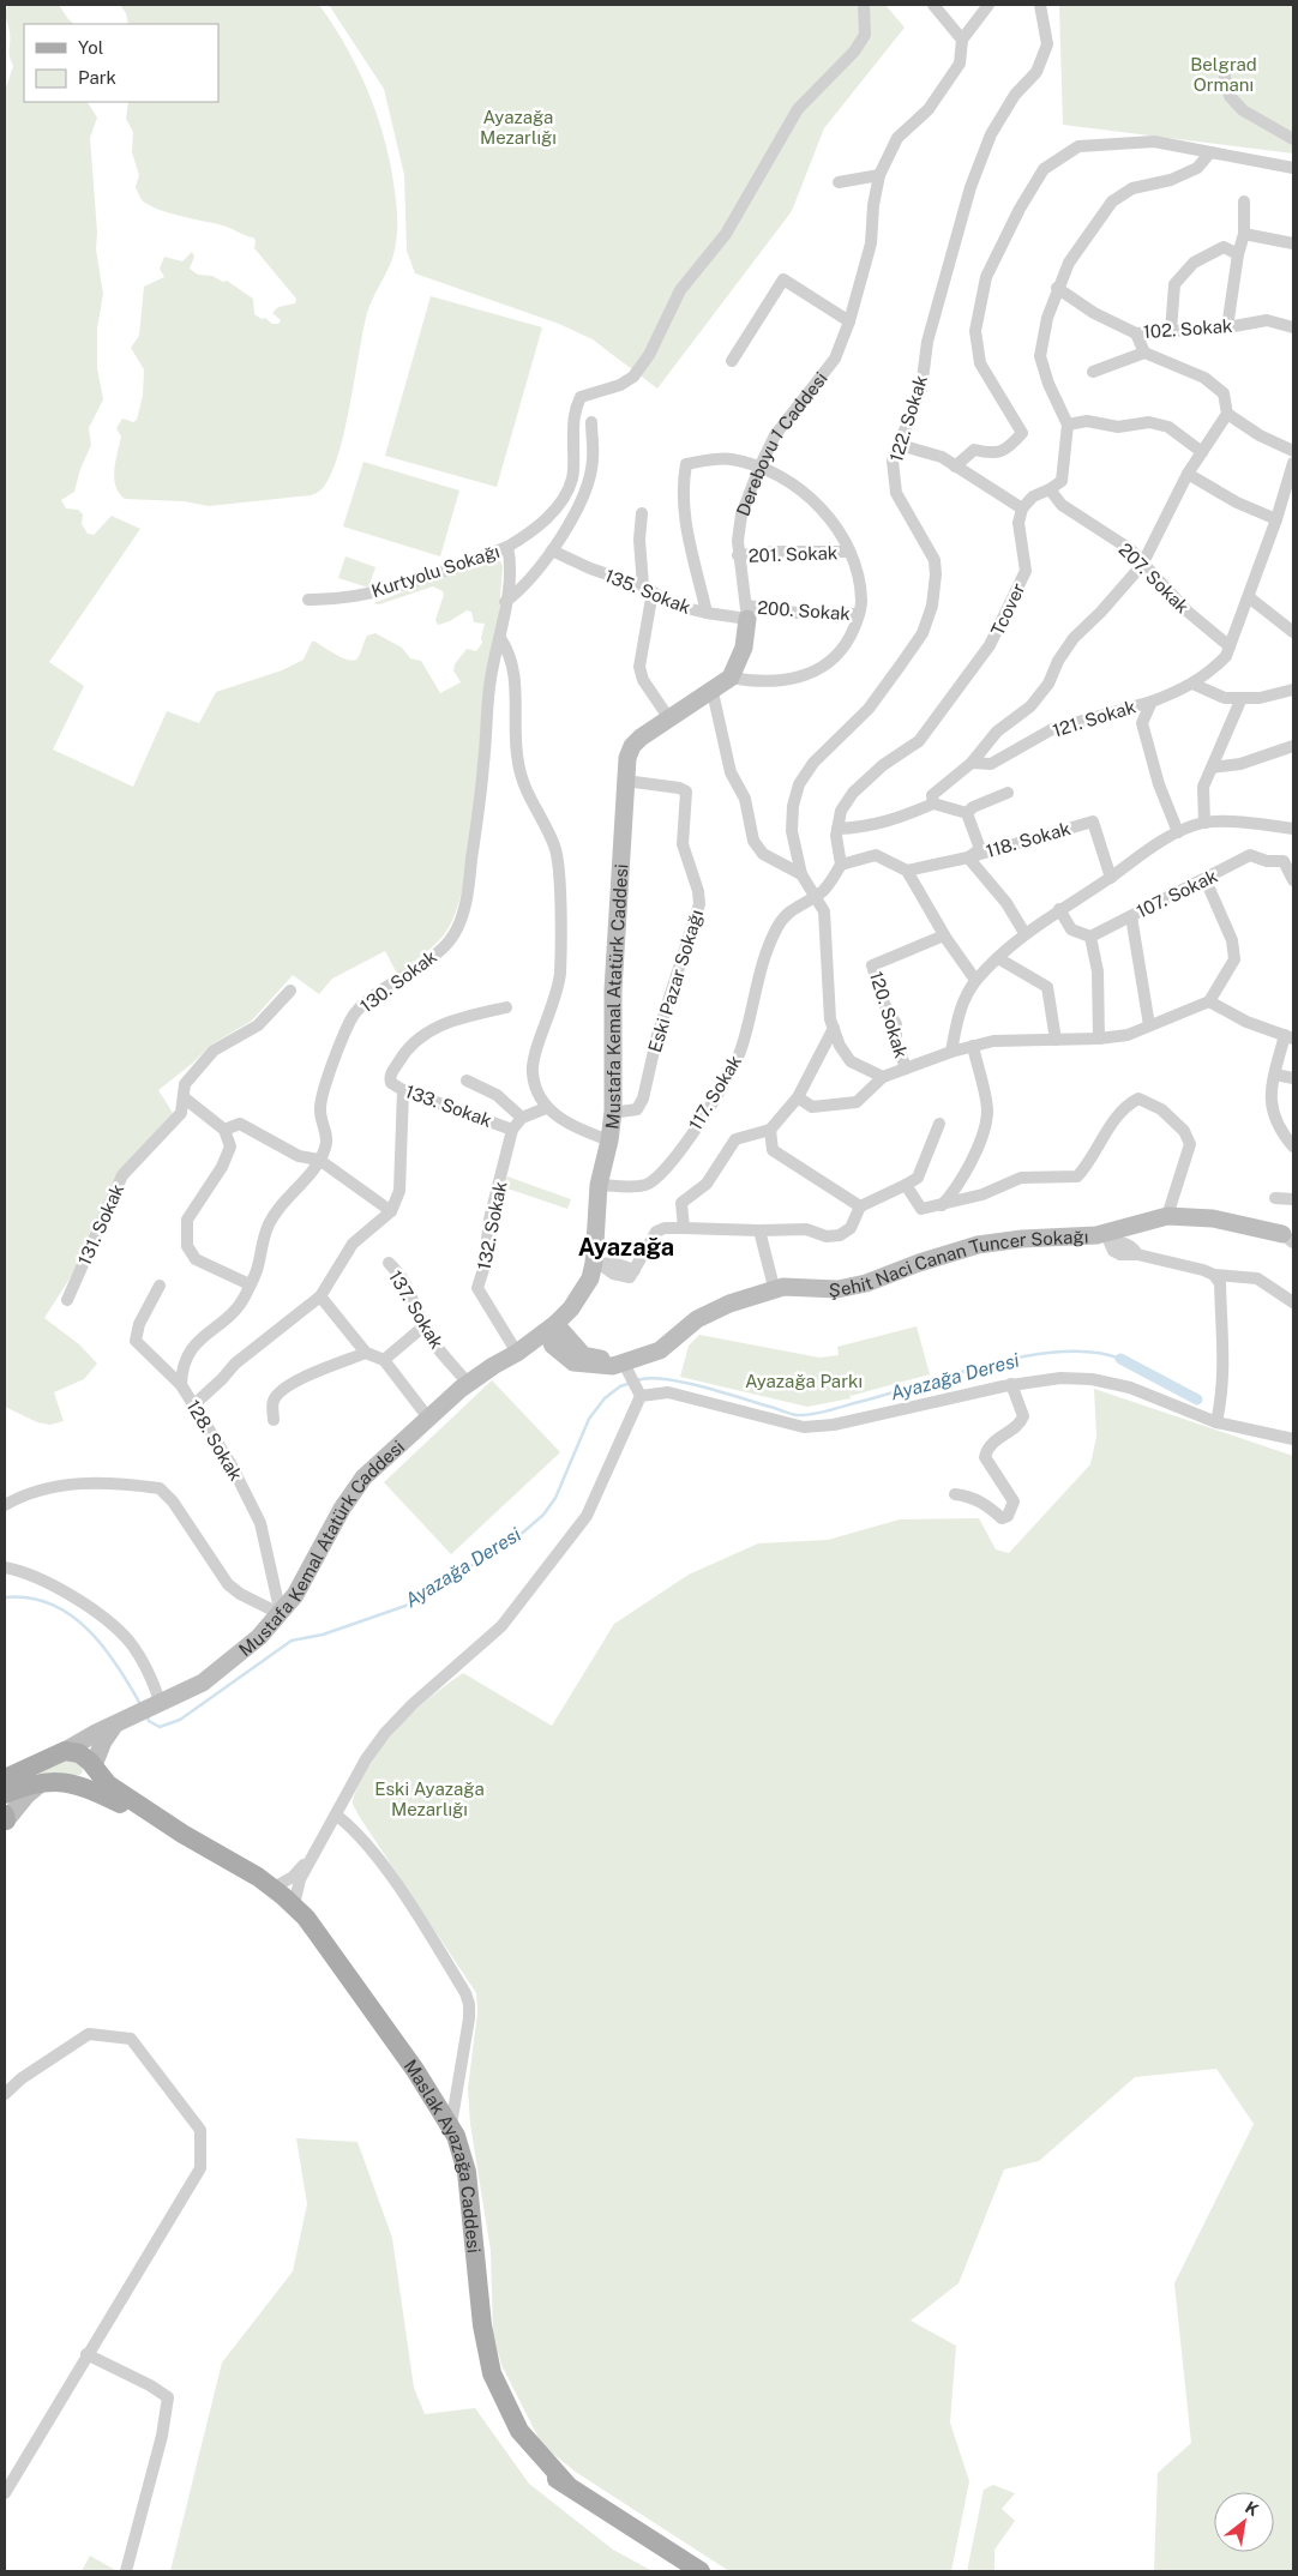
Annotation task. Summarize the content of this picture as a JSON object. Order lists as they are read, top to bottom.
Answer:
{
  "streets": {
    "main road": ["Maslak Ayazağa Caddesi"],
    "street": [
      "102. Sokak",
      "122. Sokak",
      "Dereboyu 1 Caddesi",
      "201. Sokak",
      "Kurtyolu Sokağı",
      "207. Sokak",
      "135. Sokak",
      "Tcover",
      "200. Sokak",
      "121. Sokak",
      "118. Sokak",
      "107. Sokak",
      "130. Sokak",
      "Eski Pazar Sokağı",
      "120. Sokak",
      "Mustafa Kemal Atatürk Caddesi",
      "117. Sokak",
      "133. Sokak",
      "131. Sokak",
      "132. Sokak",
      "Şehit Naci Canan Tuncer Sokağı",
      "137. Sokak",
      "128. Sokak"
    ]
  },
  "crossings": [
    ["Dereboyu 1 Caddesi", "201. Sokak"],
    ["Dereboyu 1 Caddesi", "135. Sokak"],
    ["Dereboyu 1 Caddesi", "200. Sokak"],
    ["Dereboyu 1 Caddesi", "Eski Pazar Sokağı"],
    ["Dereboyu 1 Caddesi", "Mustafa Kemal Atatürk Caddesi"],
    ["Kurtyolu Sokağı", "130. Sokak"],
    ["207. Sokak", "121. Sokak"],
    ["135. Sokak", "200. Sokak"],
    ["Tcover", "117. Sokak"],
    ["130. Sokak", "128. Sokak"],
    ["Eski Pazar Sokağı", "Mustafa Kemal Atatürk Caddesi"],
    ["Mustafa Kemal Atatürk Caddesi", "117. Sokak"],
    ["Mustafa Kemal Atatürk Caddesi", "132. Sokak"],
    ["Mustafa Kemal Atatürk Caddesi", "Şehit Naci Canan Tuncer Sokağı"],
    ["Mustafa Kemal Atatürk Caddesi", "137. Sokak"],
    ["Mustafa Kemal Atatürk Caddesi", "128. Sokak"],
    ["133. Sokak", "132. Sokak"]
  ],
  "districts": ["Ayazağa"],
  "water": ["Ayazağa Deresi"],
  "parks": [
    "Belgrad Ormanı",
    "Ayazağa Mezarlığı",
    "Ayazağa Parkı",
    "Eski Ayazağa Mezarlığı"
  ],
  "legend": ["Yol", "Park"],
  "north": "top right"
}
